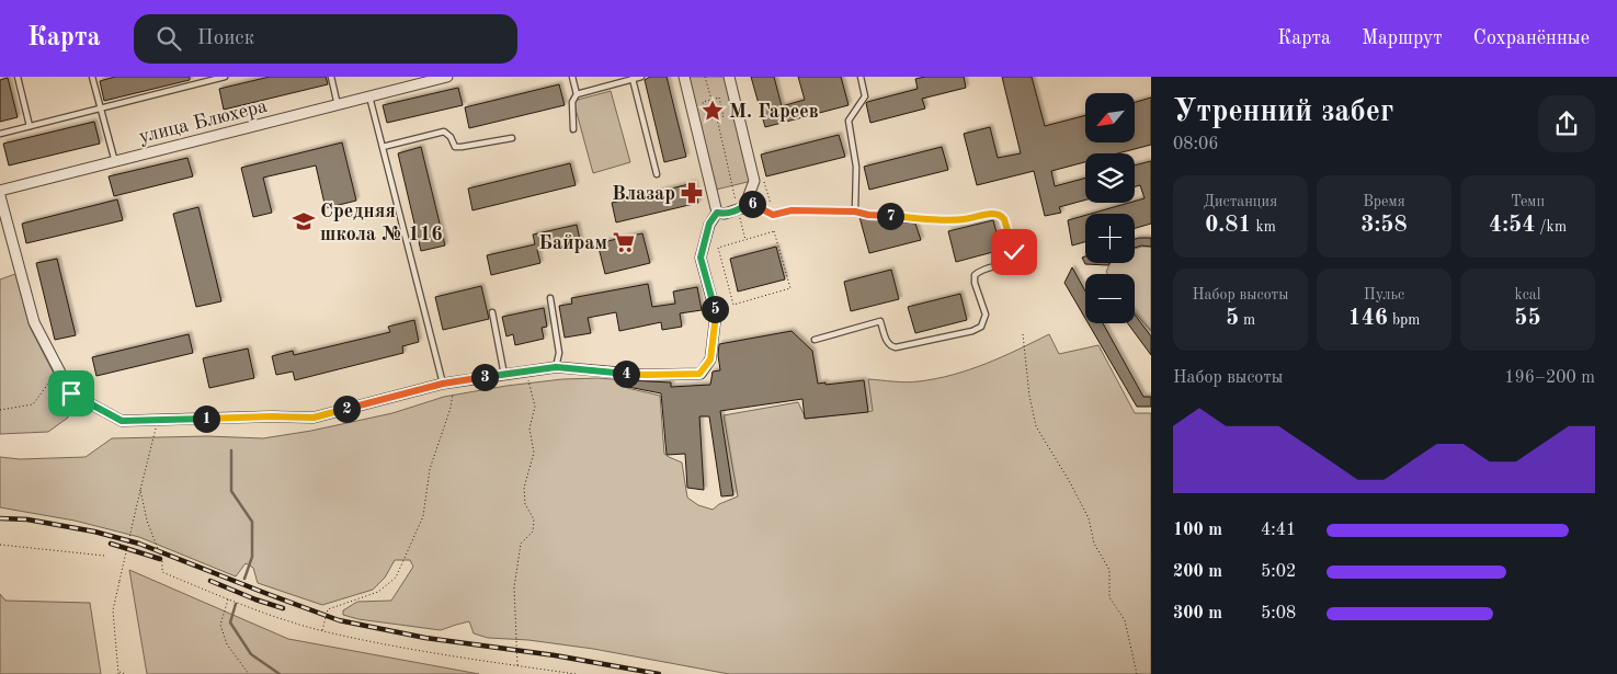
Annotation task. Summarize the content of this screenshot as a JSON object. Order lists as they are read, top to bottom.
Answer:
{
  "streets": {
    "street": ["улица Блюхера"]
  },
  "places": {
    "place": ["М. Гареев"],
    "pharmacy": ["Влазар"],
    "school or university": ["Средняя школа № 116"],
    "supermarket": ["Байрам"]
  },
  "north": "bottom left",
  "page": {
    "header": "Карта",
    "search": "Поиск",
    "nav": ["Карта", "Маршрут", "Сохранённые"],
    "heading": ["Утренний забег", "08:06"],
    "map_buttons": ["+", "−"],
    "stats": [
      ["Дистанция", "0.81 km"],
      ["Время", "3:58"],
      ["Темп", "4:54 /km"],
      ["Набор высоты", "5 m"],
      ["Пульс", "146 bpm"],
      ["kcal", "55"]
    ],
    "pins": [
      "6",
      "7",
      "5",
      "4",
      "3",
      "2",
      "1"
    ],
    "chart": ["Набор высоты", "196–200 m"],
    "list": [
      {
        "name": "100 m",
        "note": "4:41"
      },
      {
        "name": "200 m",
        "note": "5:02"
      },
      {
        "name": "300 m",
        "note": "5:08"
      }
    ]
  }
}
